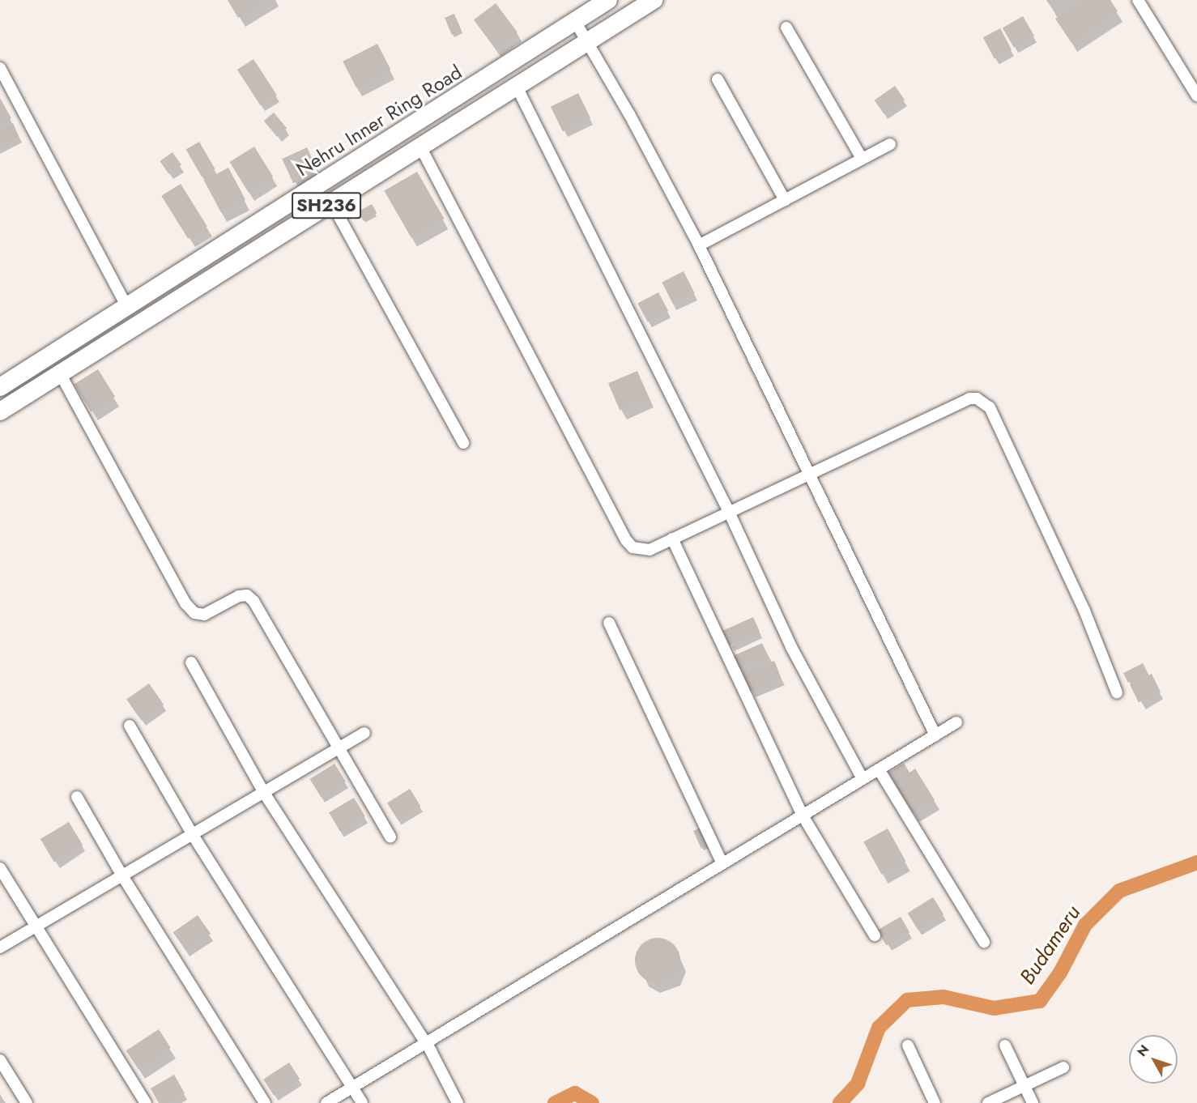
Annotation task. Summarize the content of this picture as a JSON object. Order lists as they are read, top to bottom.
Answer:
{
  "streets": {
    "main road": ["Nehru Inner Ring Road", "SH236"]
  },
  "water": ["Budameru"],
  "north": "top left"
}
